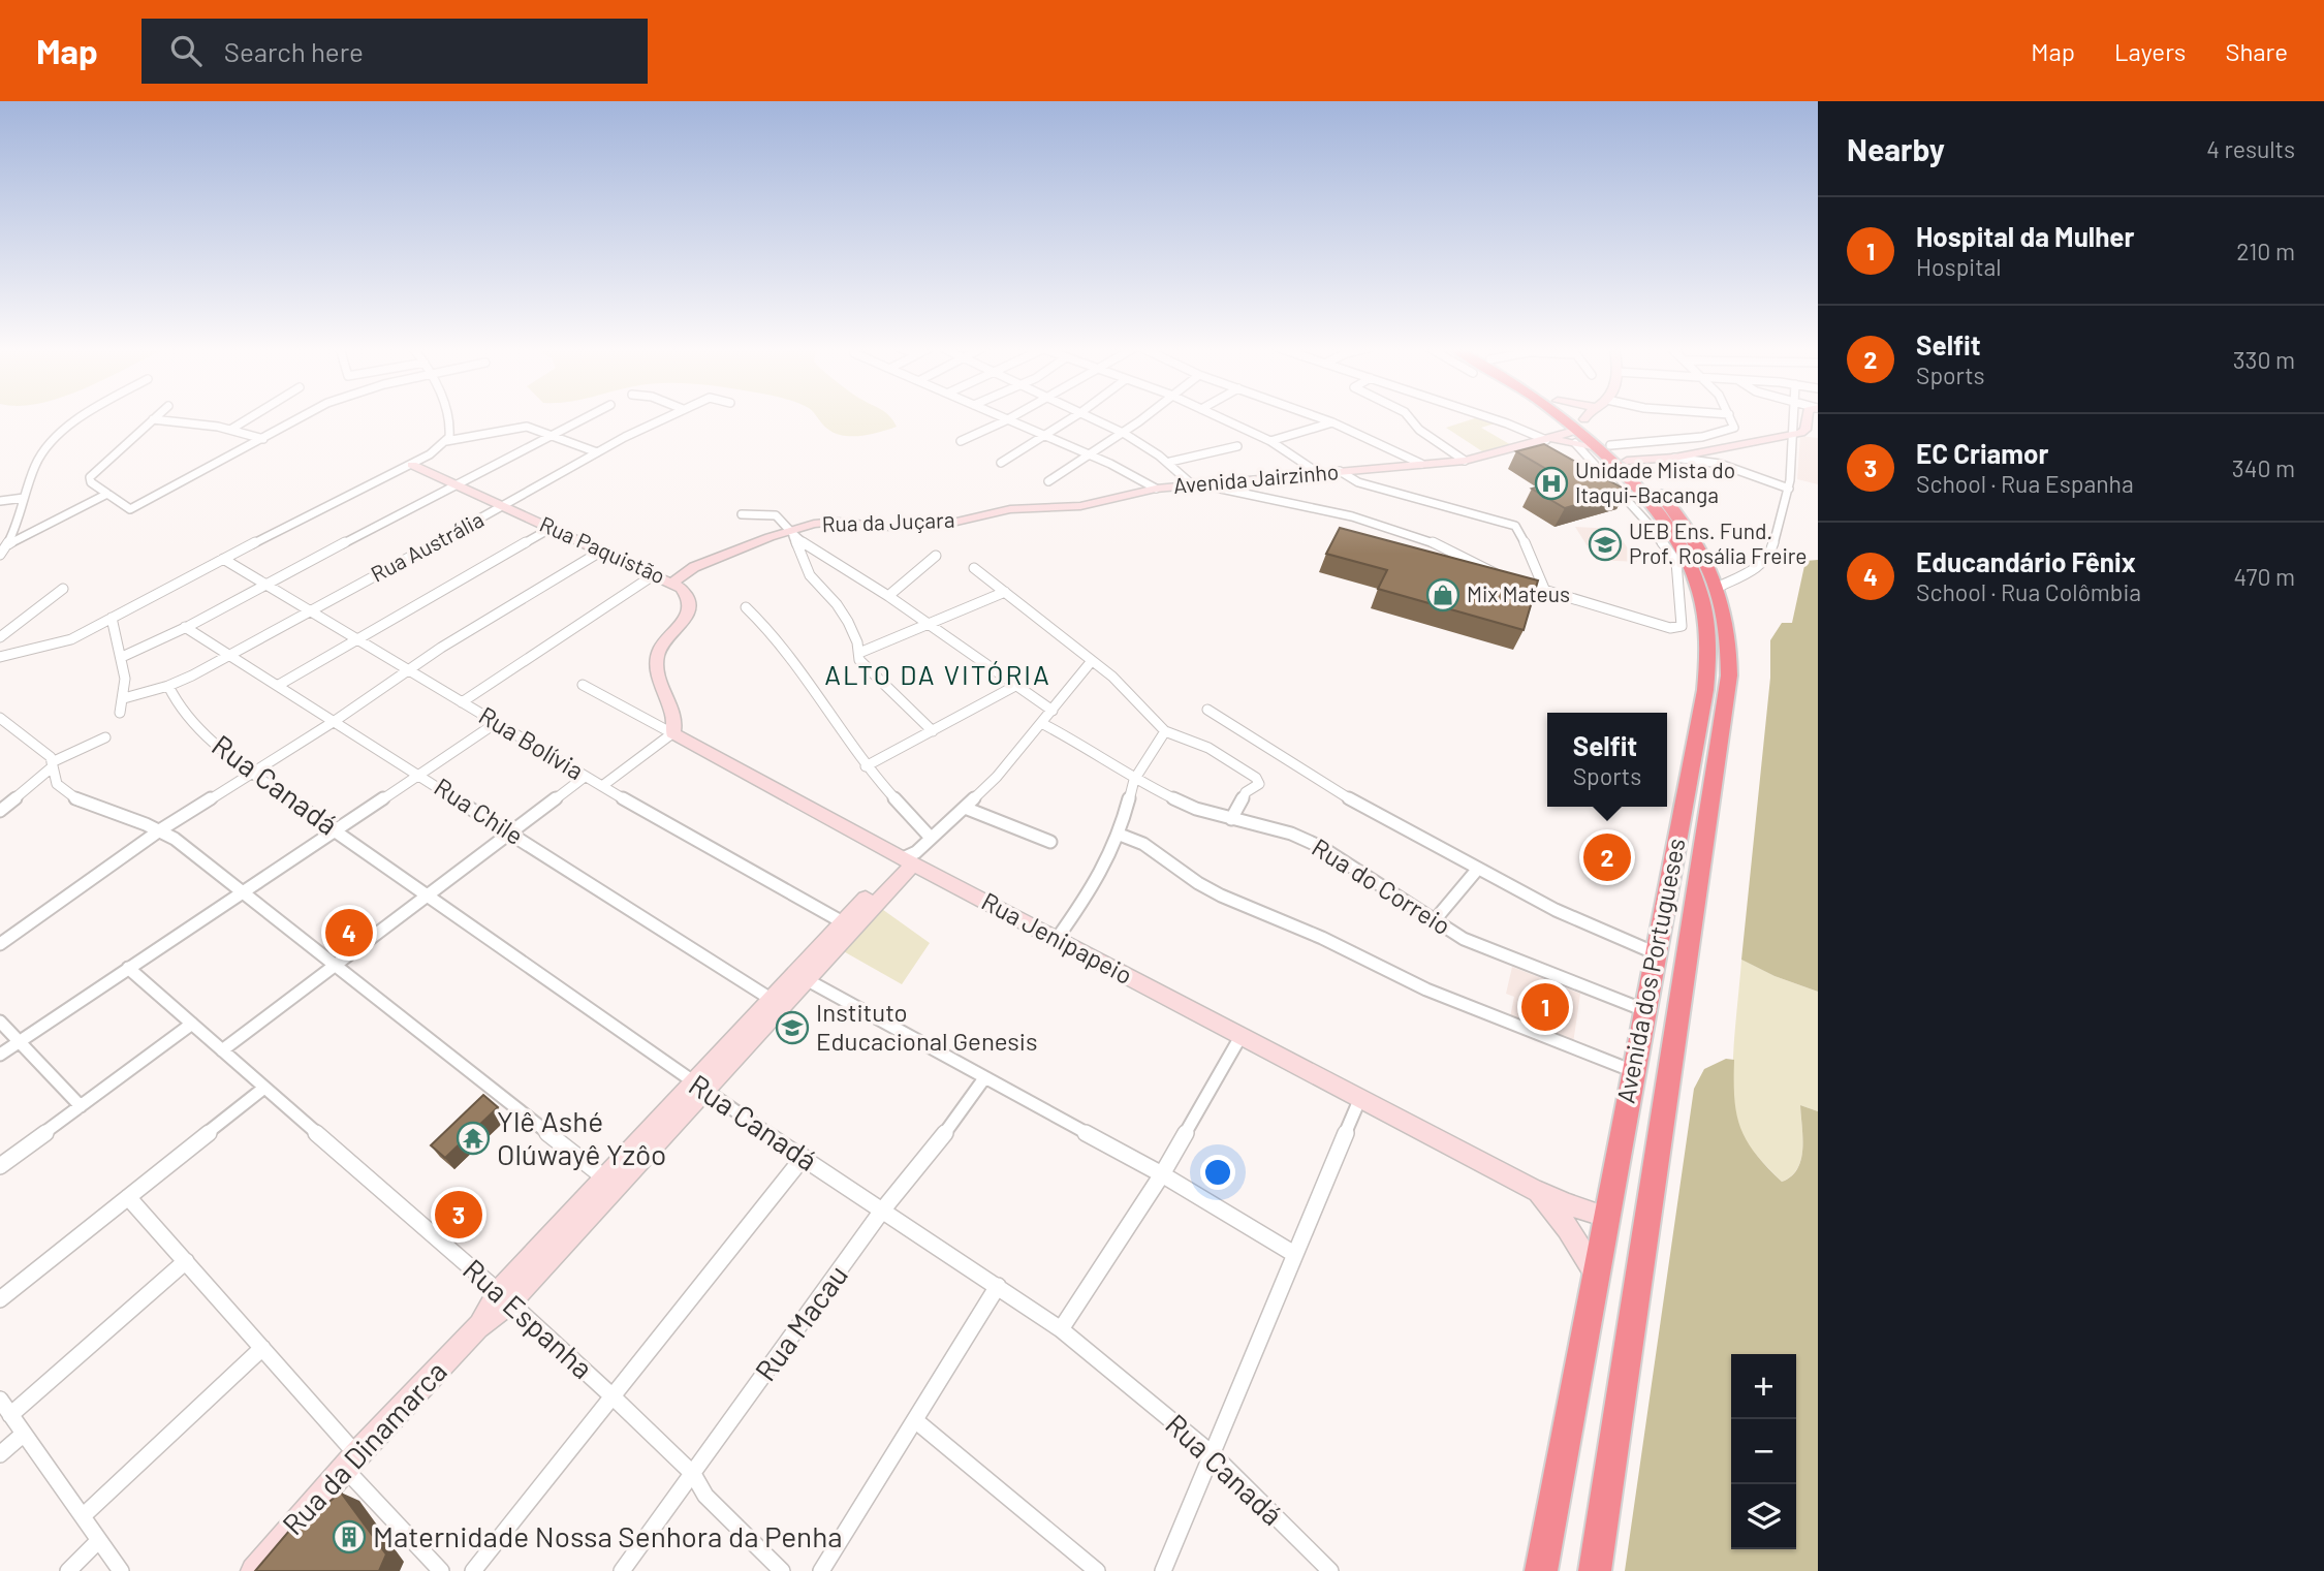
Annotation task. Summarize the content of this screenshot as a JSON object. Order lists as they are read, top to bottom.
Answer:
{
  "streets": {
    "highway": ["Avenida dos Portugueses"],
    "street": [
      "Avenida Jairzinho",
      "Rua da Juçara",
      "Rua Austrália",
      "Rua Paquistão",
      "Rua Bolívia",
      "Rua Canadá",
      "Rua Chile",
      "Rua do Correio",
      "Rua Jenipapeio",
      "Rua Espanha",
      "Rua Macau",
      "Rua da Dinamarca"
    ]
  },
  "crossings": [
    ["Avenida Jairzinho", "Rua da Juçara"],
    ["Avenida Jairzinho", "Avenida dos Portugueses"],
    ["Rua da Juçara", "Rua Paquistão"],
    ["Rua Austrália", "Rua Paquistão"],
    ["Rua Austrália", "Rua Bolívia"],
    ["Rua Austrália", "Rua Canadá"],
    ["Rua Austrália", "Rua Chile"],
    ["Rua Paquistão", "Rua Jenipapeio"],
    ["Rua Bolívia", "Rua da Dinamarca"],
    ["Rua Canadá", "Rua Macau"],
    ["Rua Canadá", "Rua da Dinamarca"],
    ["Rua Chile", "Rua da Dinamarca"],
    ["Rua do Correio", "Avenida dos Portugueses"],
    ["Rua Jenipapeio", "Avenida dos Portugueses"],
    ["Rua Jenipapeio", "Rua da Dinamarca"],
    ["Rua Espanha", "Rua Macau"],
    ["Rua Espanha", "Rua da Dinamarca"]
  ],
  "districts": ["ALTO DA VITÓRIA"],
  "places": {
    "hospital": ["Unidade Mista do Itaqui-Bacanga"],
    "school or university": ["UEB Ens. Fund. Prof. Rosália Freire", "Instituto Educacional Genesis"],
    "shop": ["Mix Mateus"],
    "temple": ["Ylê Ashé Olúwayê Yzôo"],
    "building": ["Maternidade Nossa Senhora da Penha"]
  },
  "page": {
    "header": "Map",
    "search": "Search here",
    "nav": ["Map", "Layers", "Share"],
    "heading": ["Nearby", "4 results"],
    "list": [
      {
        "mark": "1",
        "name": "Hospital da Mulher",
        "note": "Hospital",
        "value": "210 m"
      },
      {
        "mark": "2",
        "name": "Selfit",
        "note": "Sports",
        "value": "330 m"
      },
      {
        "mark": "3",
        "name": "EC Criamor",
        "note": "School · Rua Espanha",
        "value": "340 m"
      },
      {
        "mark": "4",
        "name": "Educandário Fênix",
        "note": "School · Rua Colômbia",
        "value": "470 m"
      }
    ],
    "popup": ["Selfit", "Sports"],
    "pins": [
      "2",
      "4",
      "1",
      "3"
    ],
    "map_buttons": ["+", "−"]
  }
}
